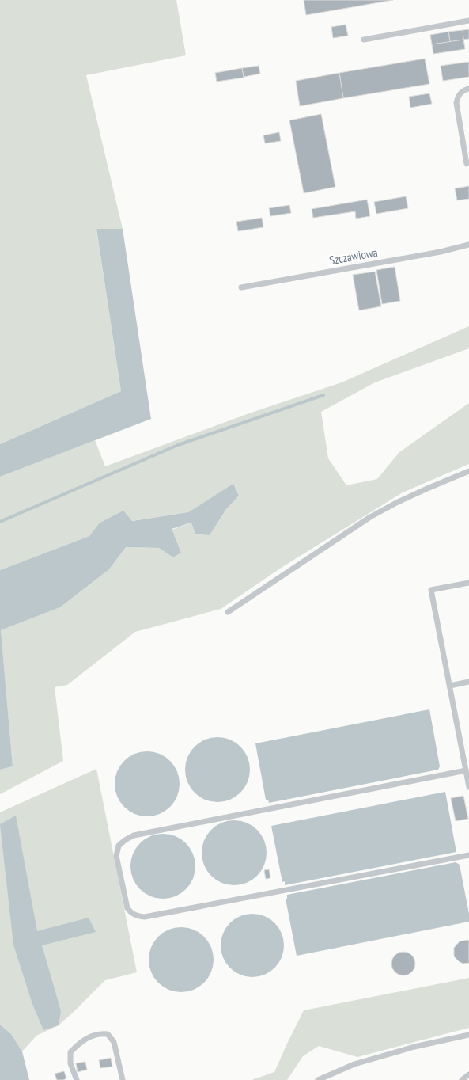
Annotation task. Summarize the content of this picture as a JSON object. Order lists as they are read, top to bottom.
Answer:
{
  "streets": {
    "lane": ["Szczawiowa"]
  }
}
